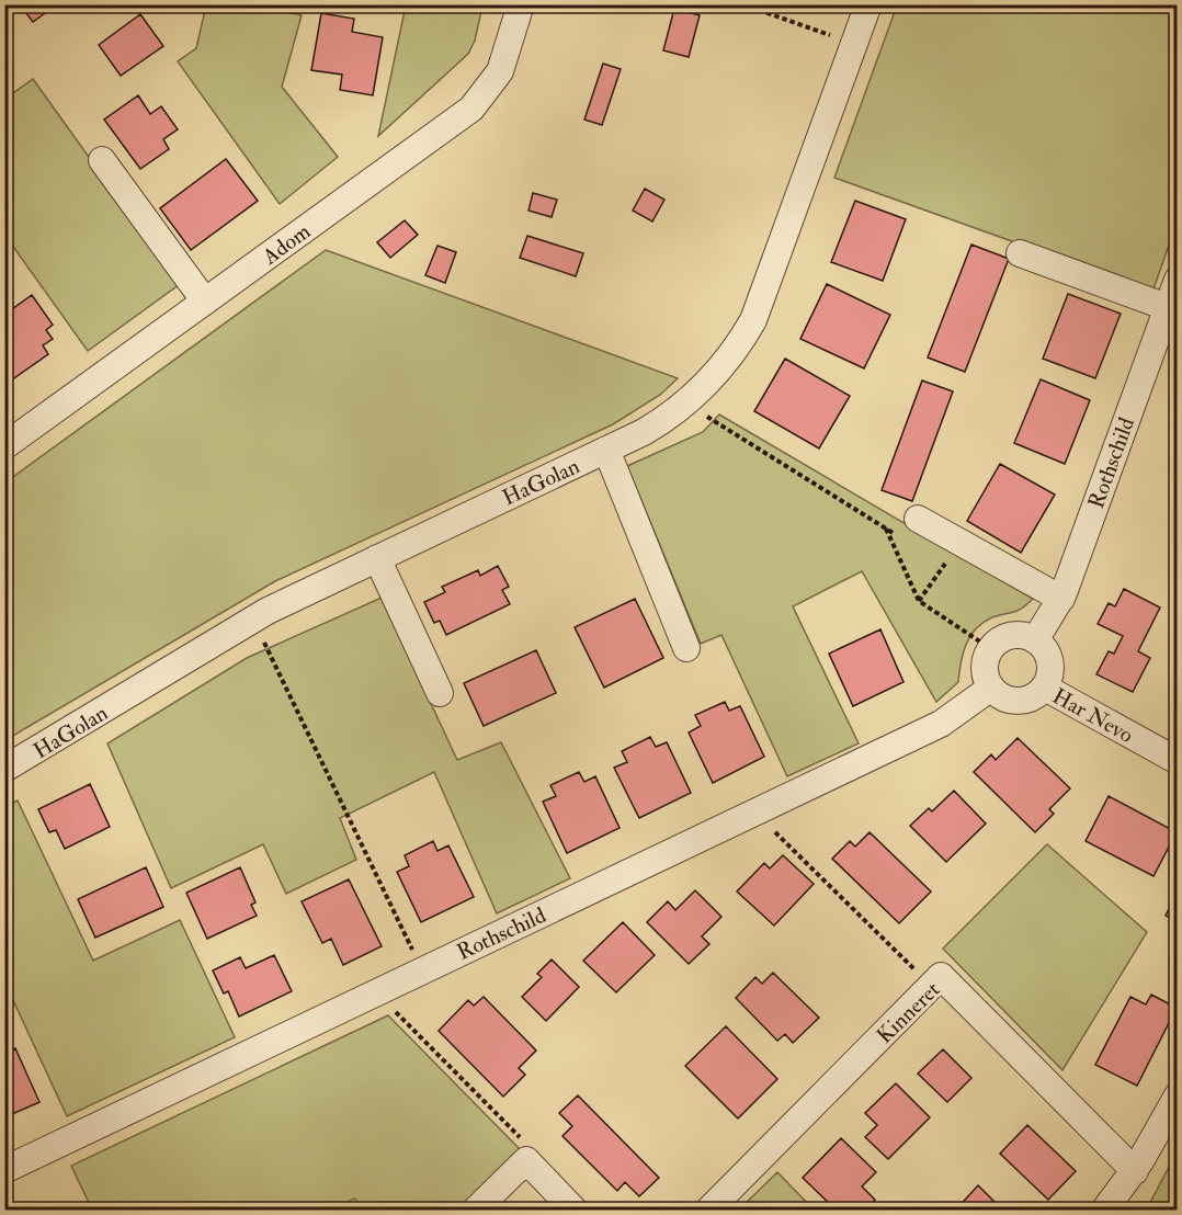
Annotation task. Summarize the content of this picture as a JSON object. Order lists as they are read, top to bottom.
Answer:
{
  "streets": {
    "street": [
      "Adom",
      "Rothschild",
      "HaGolan",
      "Har Nevo",
      "Kinneret"
    ]
  },
  "crossings": [
    ["Rothschild", "Har Nevo"]
  ]
}
